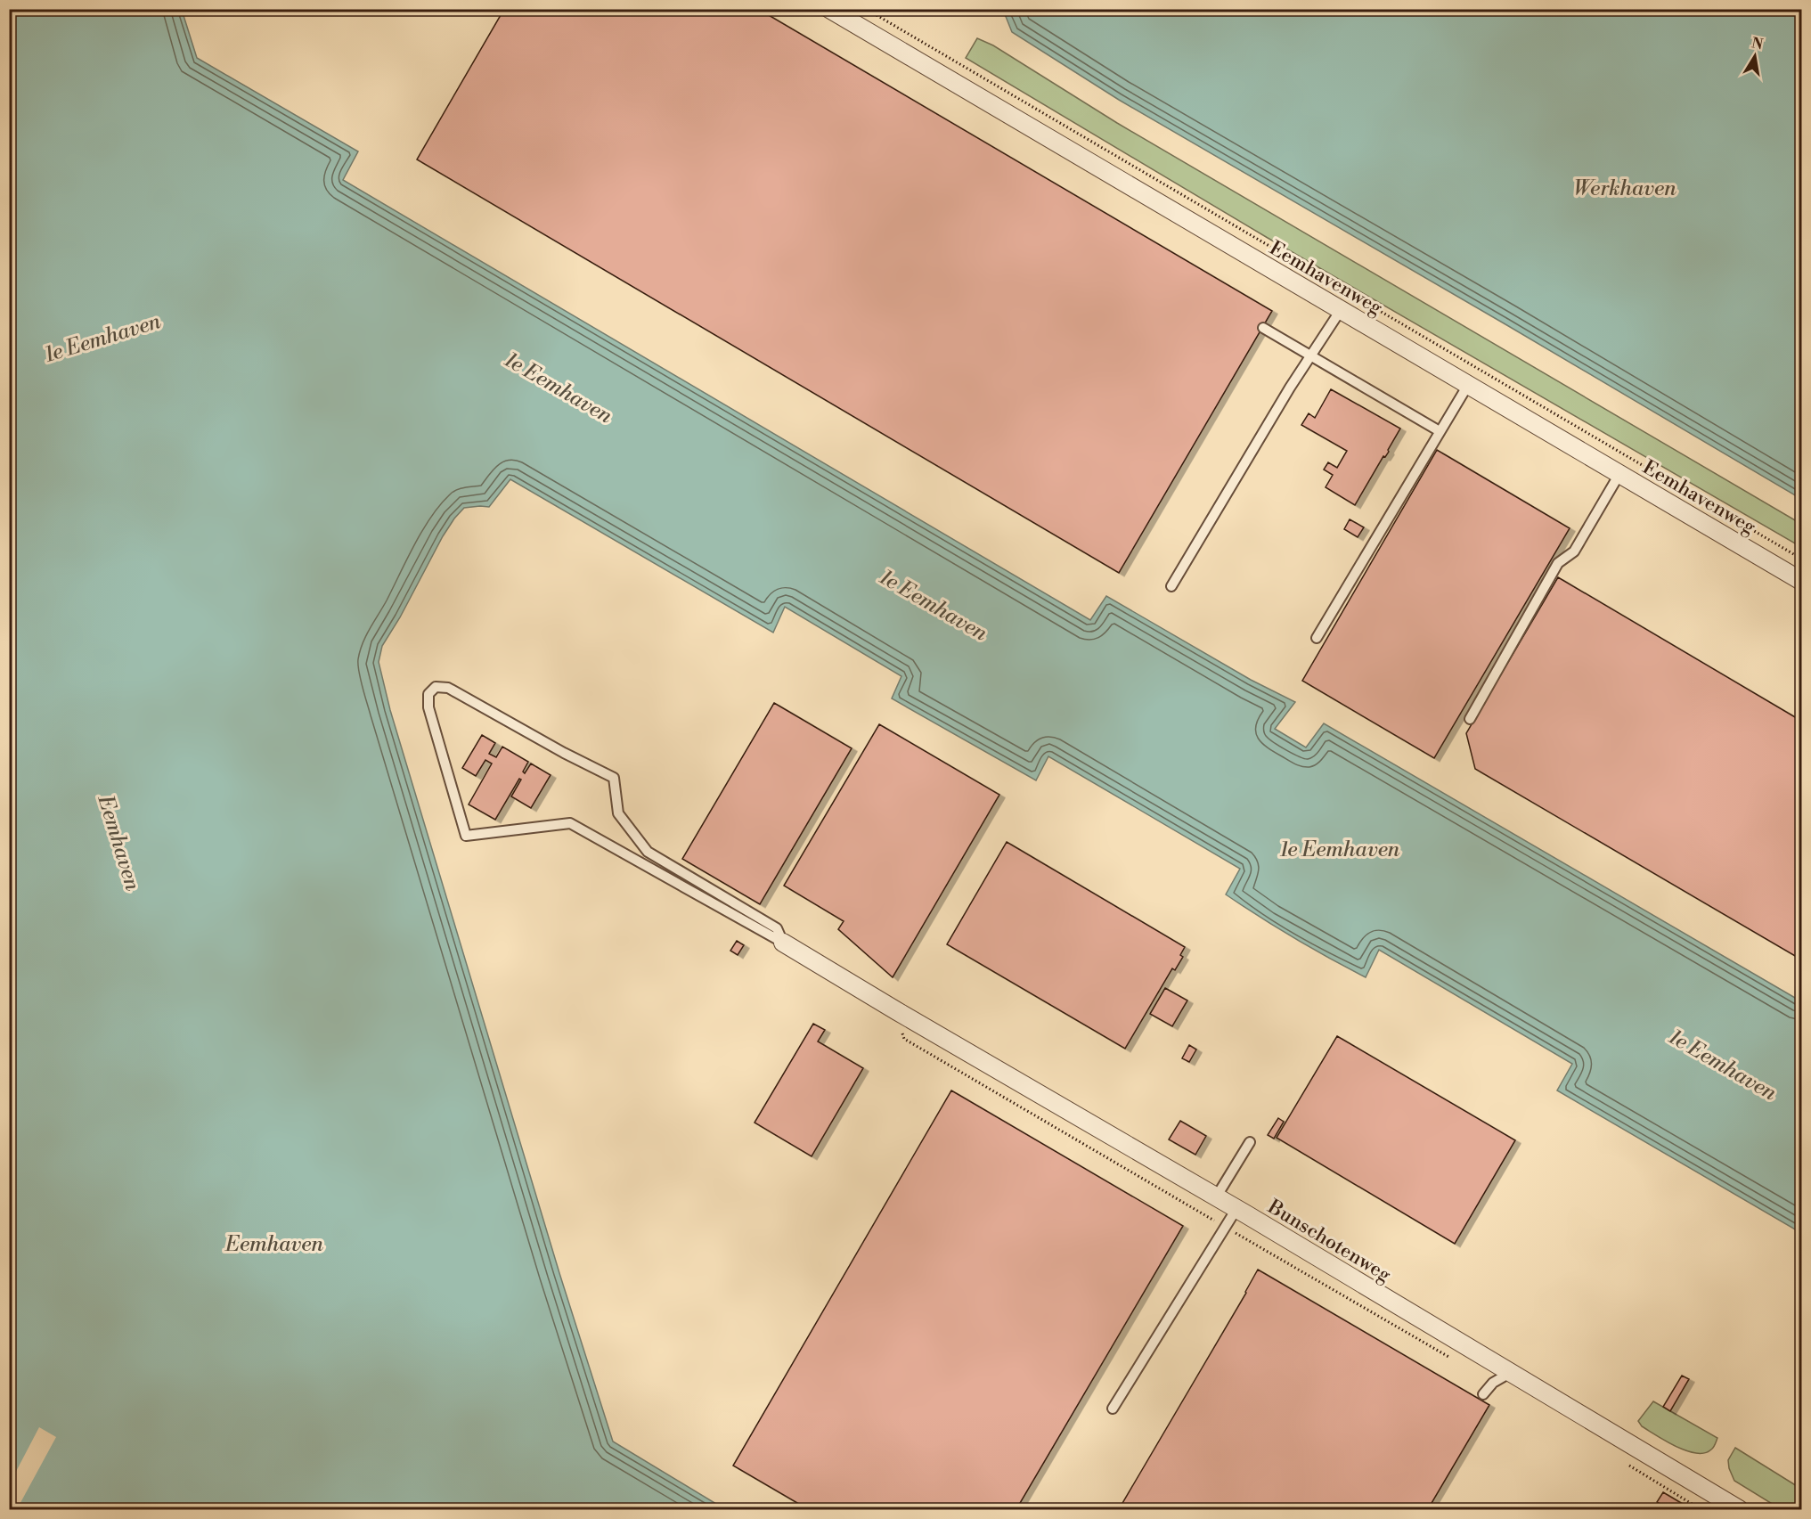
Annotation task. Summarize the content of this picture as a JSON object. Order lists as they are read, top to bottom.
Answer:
{
  "streets": {
    "street": ["Eemhavenweg", "Bunschotenweg"]
  },
  "water": ["Werkhaven", "1e Eemhaven", "Eemhaven"],
  "north": "top"
}
